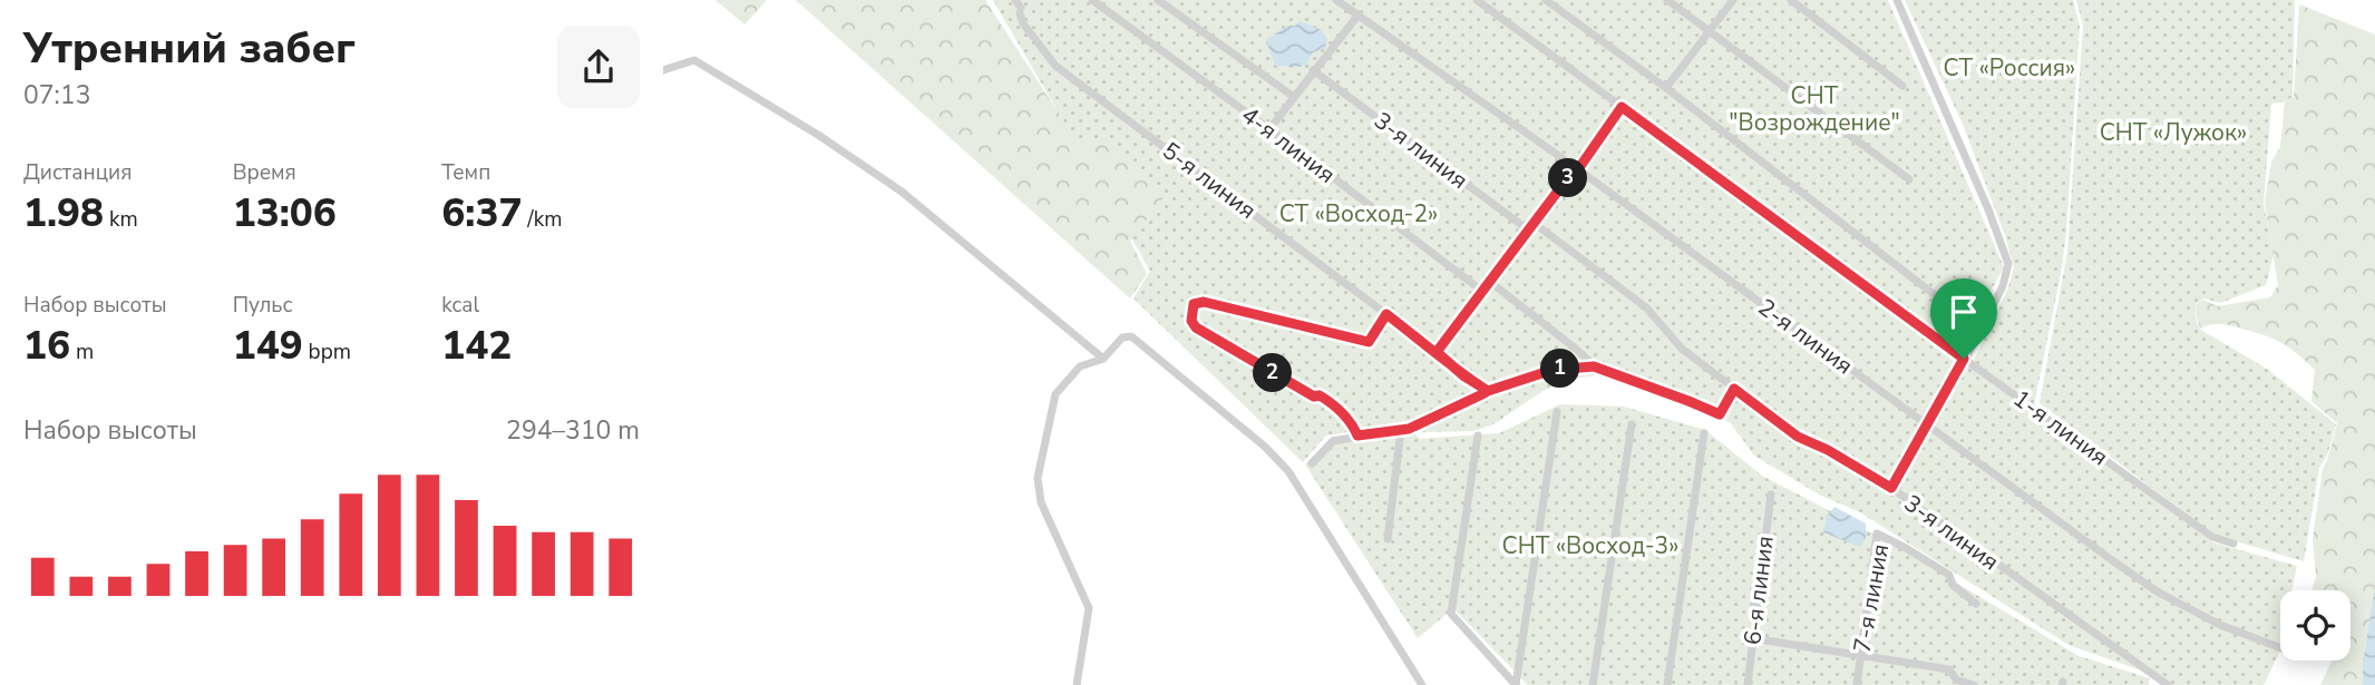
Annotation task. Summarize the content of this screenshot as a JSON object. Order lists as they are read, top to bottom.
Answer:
{
  "streets": {
    "street": [
      "4-я линия",
      "3-я линия",
      "5-я линия",
      "2-я линия",
      "1-я линия",
      "6-я линия",
      "7-я линия"
    ]
  },
  "parks": [
    "СТ «Россия»",
    "СНТ \"Возрождение\"",
    "СНТ «Лужок»",
    "СТ «Восход-2»",
    "СНТ «Восход-3»"
  ],
  "page": {
    "heading": ["Утренний забег", "07:13"],
    "stats": [
      ["Дистанция", "1.98 km"],
      ["Время", "13:06"],
      ["Темп", "6:37 /km"],
      ["Набор высоты", "16 m"],
      ["Пульс", "149 bpm"],
      ["kcal", "142"]
    ],
    "pins": ["3", "1", "2"],
    "chart": ["Набор высоты", "294–310 m"]
  }
}
